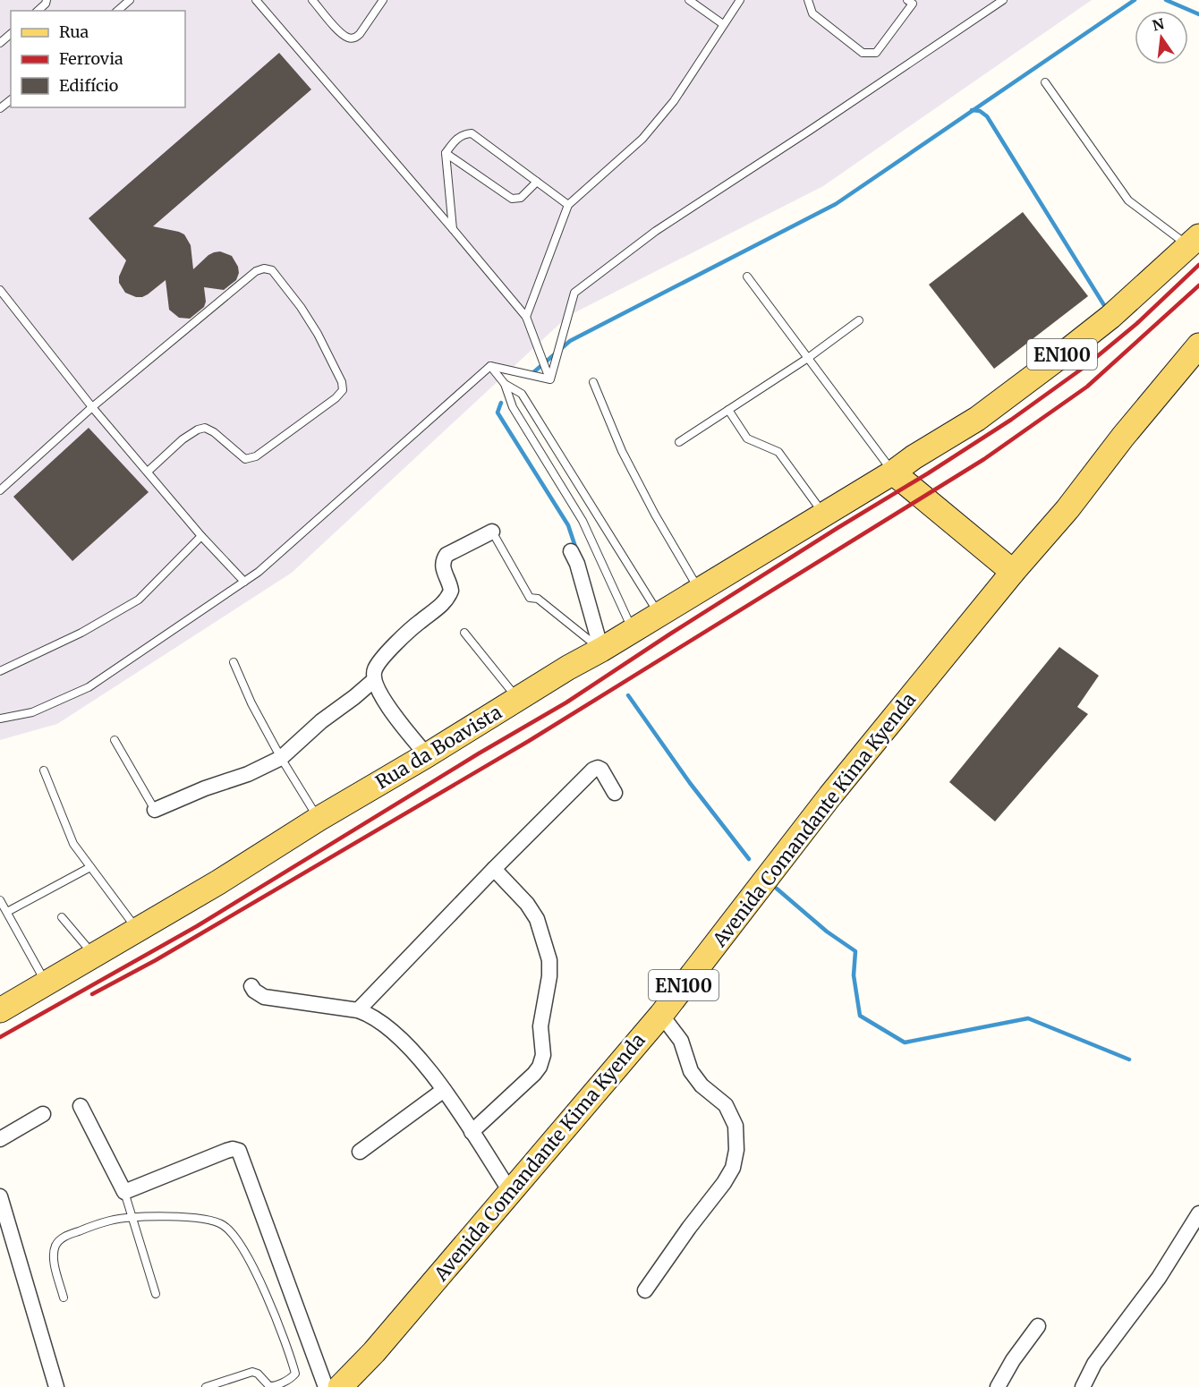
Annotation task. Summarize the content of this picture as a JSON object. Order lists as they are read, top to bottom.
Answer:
{
  "streets": {
    "main road": ["EN100", "Rua da Boavista", "Avenida Comandante Kima Kyenda"]
  },
  "legend": ["Rua", "Ferrovia", "Edifício"],
  "north": "top"
}
